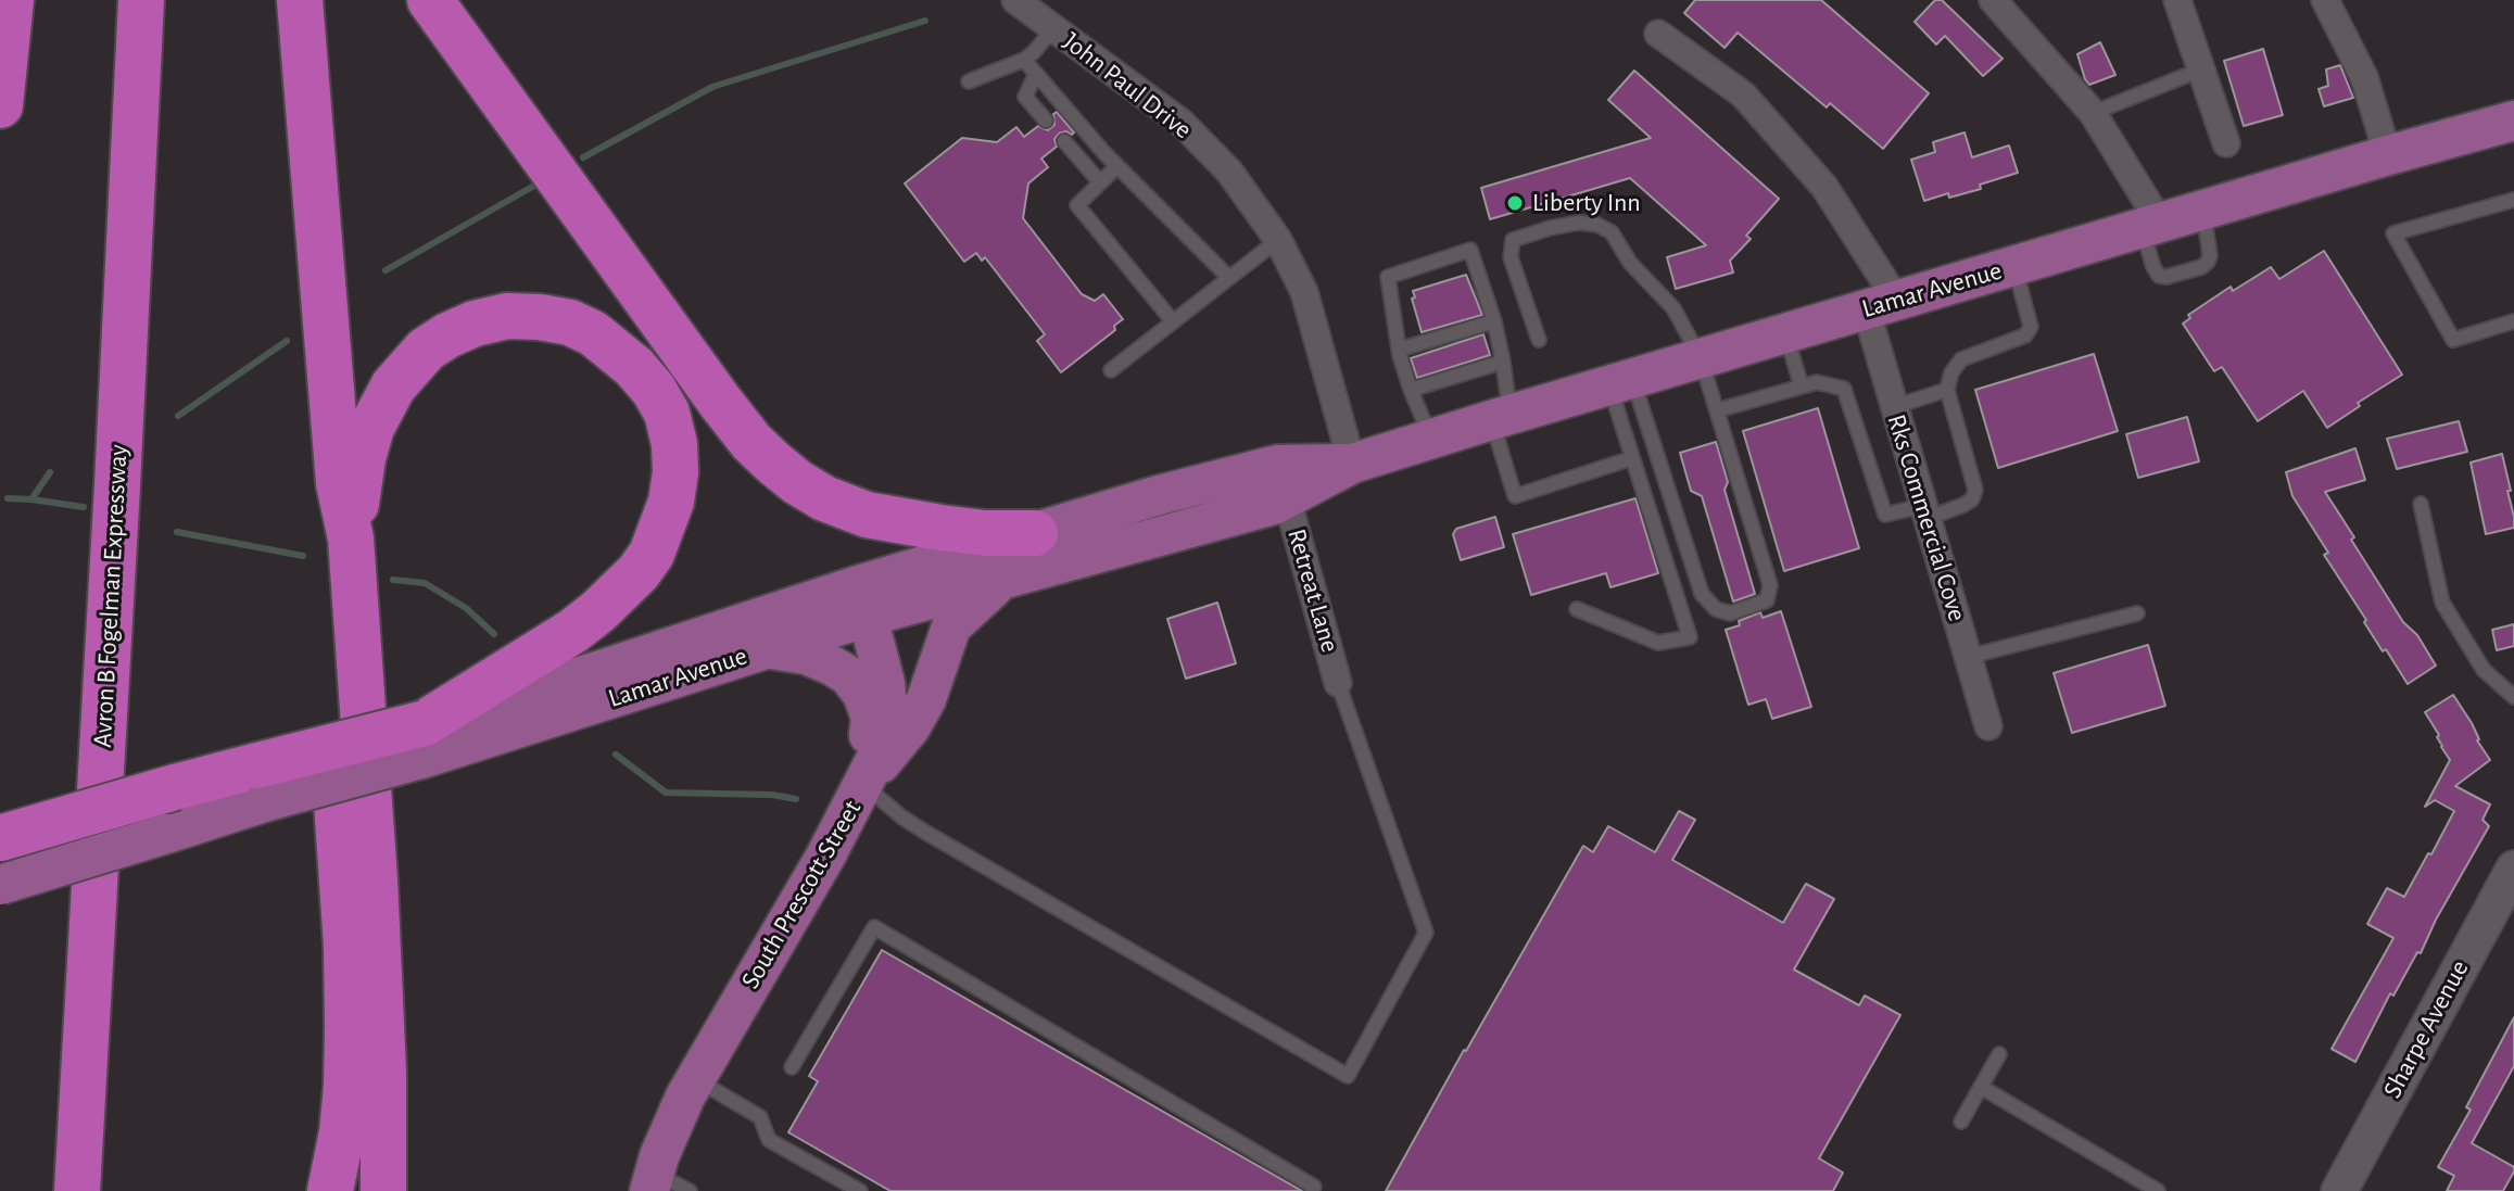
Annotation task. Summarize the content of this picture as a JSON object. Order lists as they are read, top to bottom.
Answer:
{
  "streets": {
    "highway": ["Lamar Avenue", "Avron B Fogelman Expressway"],
    "main road": ["South Prescott Street"],
    "street": [
      "John Paul Drive",
      "Rks Commercial Cove",
      "Retreat Lane",
      "Sharpe Avenue"
    ]
  },
  "crossings": [
    ["John Paul Drive", "Lamar Avenue"],
    ["Lamar Avenue", "Rks Commercial Cove"],
    ["Lamar Avenue", "Retreat Lane"],
    ["Lamar Avenue", "South Prescott Street"]
  ],
  "places": ["Liberty Inn"]
}
